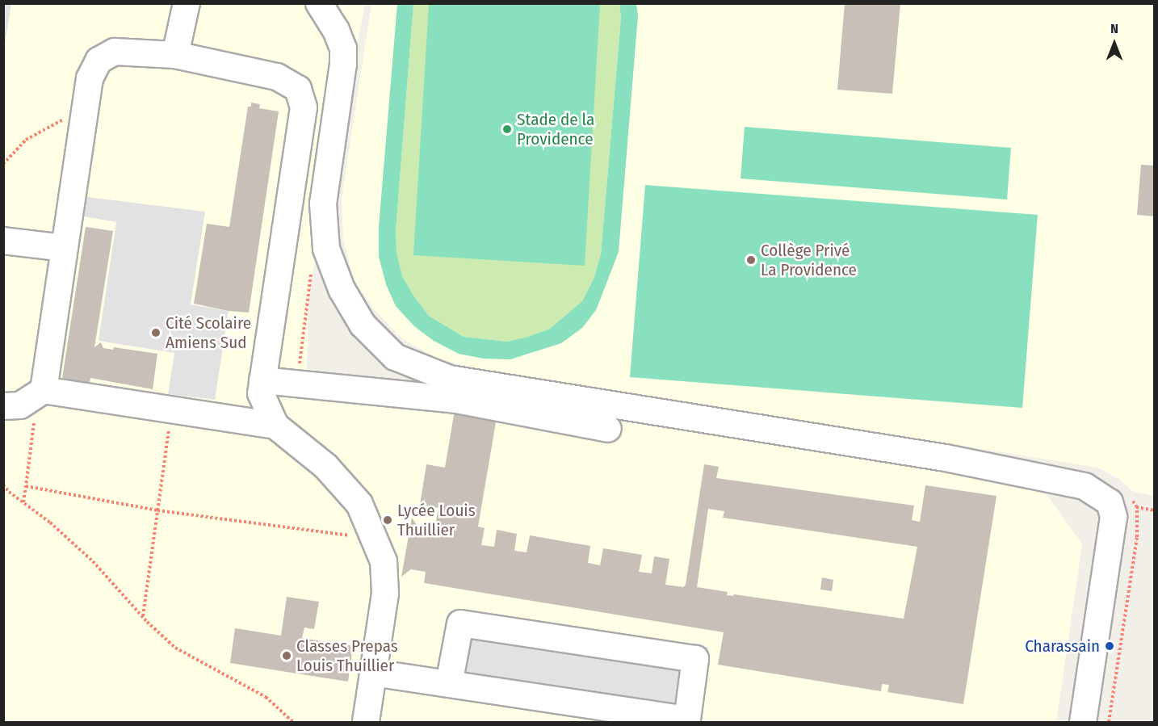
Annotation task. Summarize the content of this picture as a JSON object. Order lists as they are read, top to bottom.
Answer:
{
  "places": [
    "Stade de la Providence",
    "Collège Privé La Providence",
    "Cité Scolaire Amiens Sud",
    "Lycée Louis Thuillier",
    "Charassain",
    "Classes Prepas Louis Thuillier"
  ],
  "north": "top"
}
